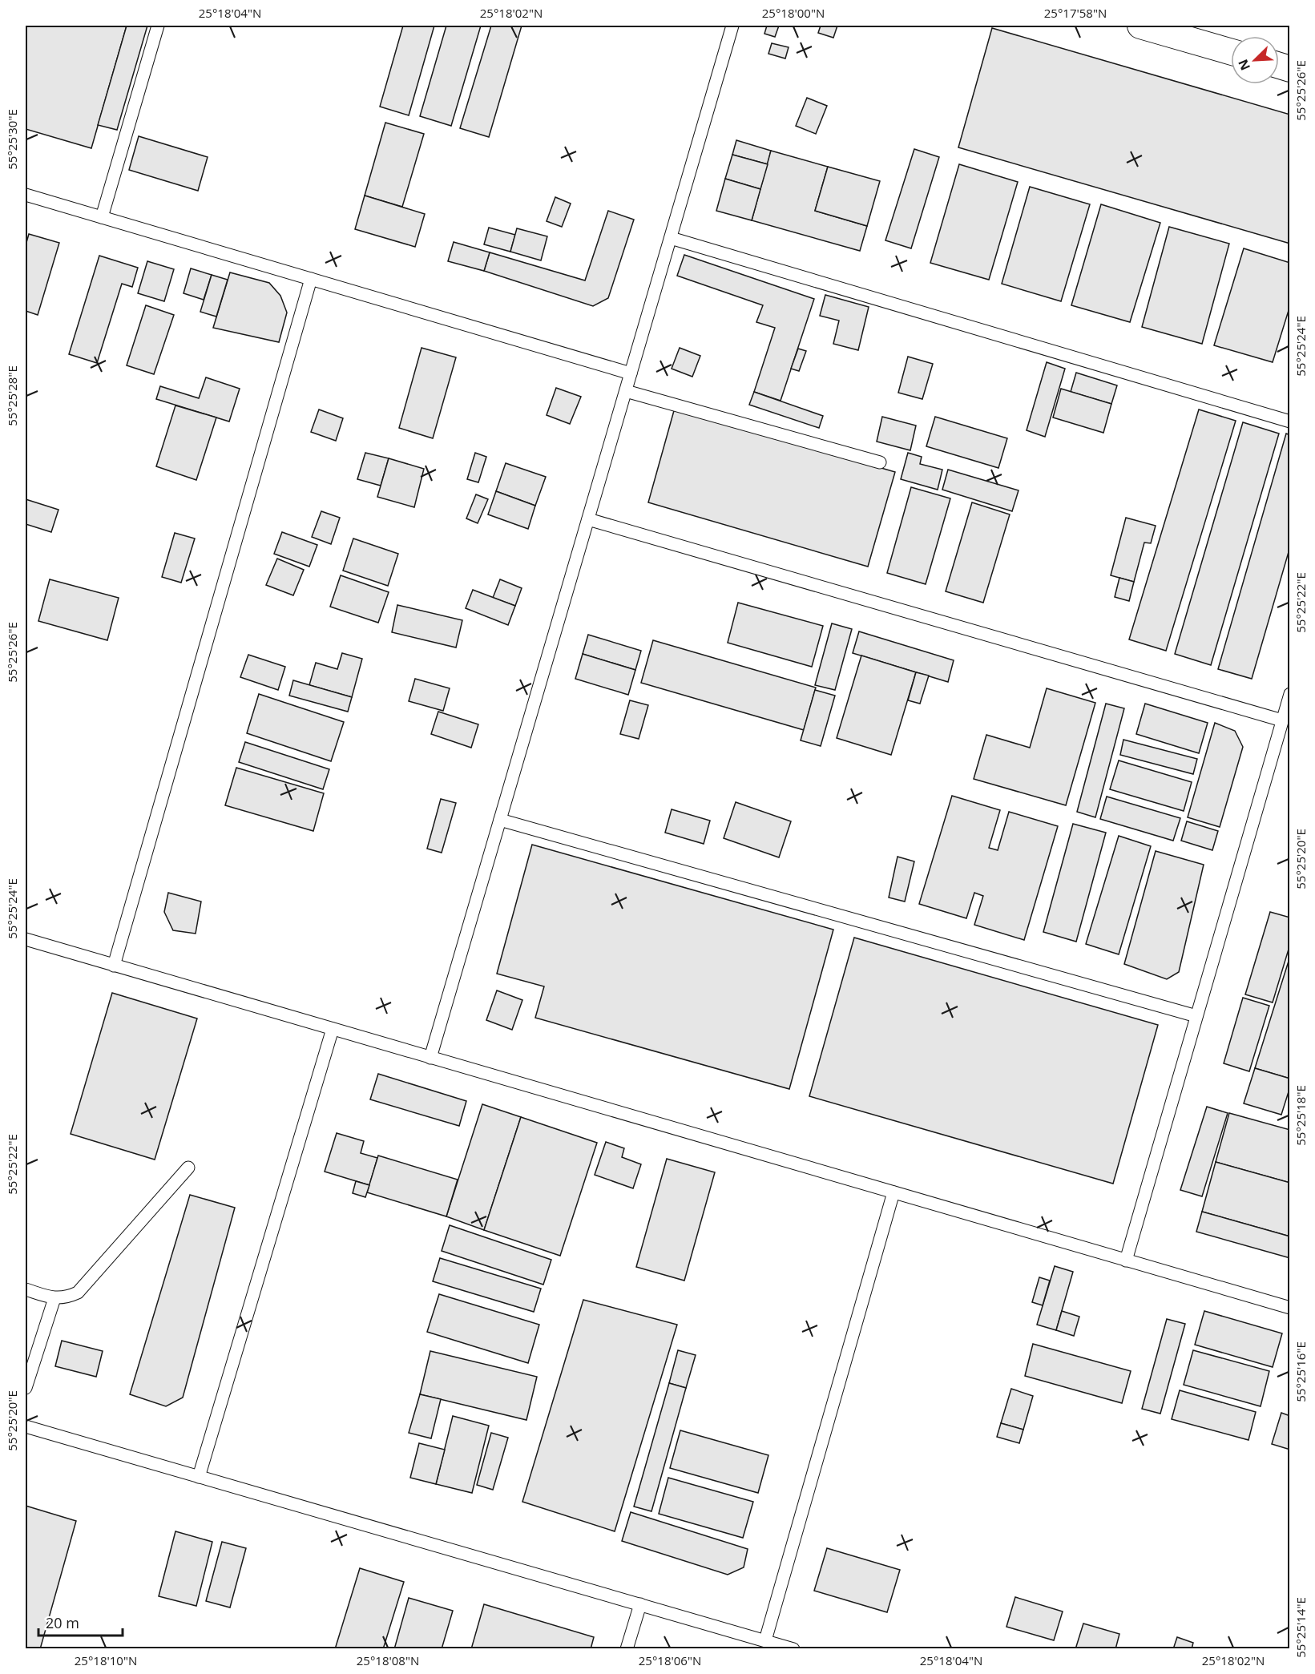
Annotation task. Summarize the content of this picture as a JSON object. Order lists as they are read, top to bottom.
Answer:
{
  "scale_bar": "20 m",
  "north": "bottom left",
  "coordinates": [
    "25°18'04\"N",
    "25°18'02\"N",
    "25°18'00\"N",
    "25°17'58\"N",
    "55°25'26\"E",
    "55°25'30\"E",
    "55°25'24\"E",
    "55°25'28\"E",
    "55°25'22\"E",
    "55°25'20\"E",
    "55°25'18\"E",
    "55°25'16\"E",
    "55°25'14\"E",
    "25°18'10\"N",
    "25°18'08\"N",
    "25°18'06\"N"
  ]
}
